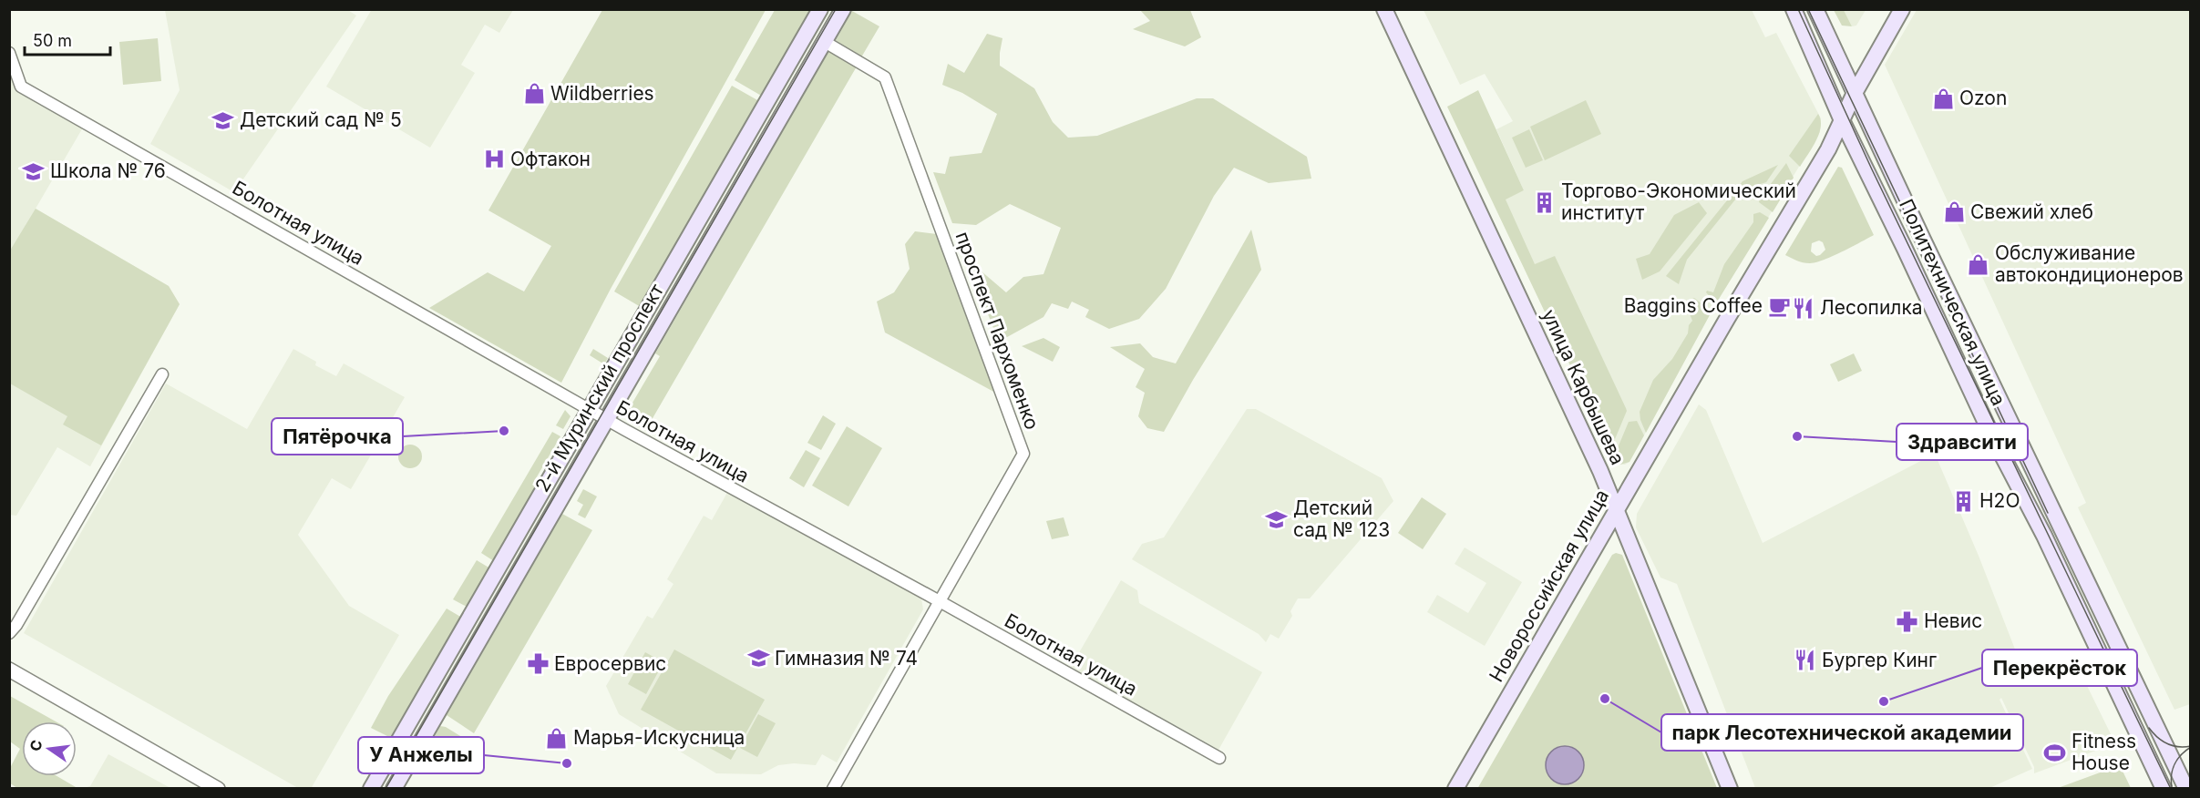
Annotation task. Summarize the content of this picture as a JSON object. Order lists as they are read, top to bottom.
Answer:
{
  "streets": {
    "main road": [
      "Политехническая улица",
      "улица Карбышева",
      "2-й Муринский проспект",
      "Новороссийская улица"
    ],
    "street": ["Болотная улица", "проспект Пархоменко"]
  },
  "crossings": [
    ["Болотная улица", "проспект Пархоменко"],
    ["Болотная улица", "2-й Муринский проспект"],
    ["Политехническая улица", "Новороссийская улица"],
    ["проспект Пархоменко", "2-й Муринский проспект"],
    ["улица Карбышева", "Новороссийская улица"]
  ],
  "places": {
    "shop": [
      "Wildberries",
      "Ozon",
      "Свежий хлеб",
      "Обслуживание автокондиционеров",
      "Марья-Искусница"
    ],
    "school or university": [
      "Детский сад № 5",
      "Школа № 76",
      "Детский сад № 123",
      "Гимназия № 74"
    ],
    "hospital": ["Офтакон"],
    "building": ["Торгово-Экономический институт", "H2O"],
    "cafe": ["Baggins Coffee"],
    "restaurant": ["Лесопилка", "Бургер Кинг"],
    "other": [
      "Пятёрочка",
      "Здравсити",
      "парк Лесотехнической академии",
      "Перекрёсток",
      "У Анжелы"
    ],
    "pharmacy": ["Невис", "Евросервис"],
    "sports": ["Fitness House"]
  },
  "scale_bar": "50 m",
  "north": "left"
}
